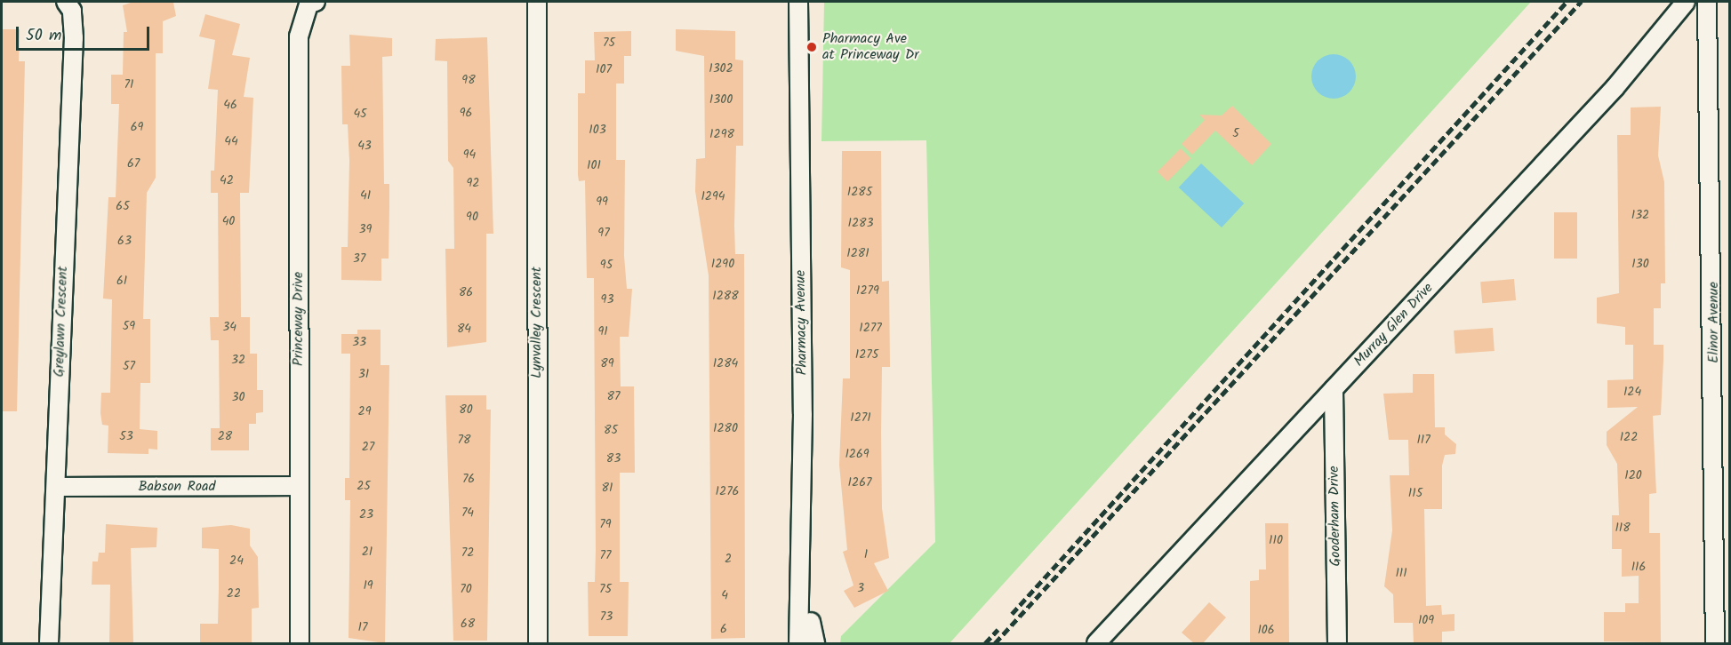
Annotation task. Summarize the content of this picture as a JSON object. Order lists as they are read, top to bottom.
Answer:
{
  "streets": {
    "street": [
      "Princeway Drive",
      "Greylawn Crescent",
      "Lynvalley Crescent",
      "Pharmacy Avenue",
      "Elinor Avenue",
      "Murray Glen Drive",
      "Babson Road",
      "Gooderham Drive"
    ]
  },
  "crossings": [
    ["Princeway Drive", "Babson Road"],
    ["Greylawn Crescent", "Babson Road"],
    ["Murray Glen Drive", "Gooderham Drive"]
  ],
  "places": ["Pharmacy Ave at Princeway Dr"],
  "house_numbers": [
    "75",
    "1302",
    "107",
    "98",
    "71",
    "1300",
    "46",
    "96",
    "45",
    "69",
    "103",
    "5",
    "1298",
    "44",
    "43",
    "94",
    "67",
    "101",
    "42",
    "92",
    "1285",
    "41",
    "1294",
    "99",
    "65",
    "132",
    "90",
    "40",
    "1283",
    "39",
    "97",
    "63",
    "1281",
    "37",
    "1290",
    "130",
    "95",
    "61",
    "1279",
    "86",
    "1288",
    "93",
    "59",
    "34",
    "1277",
    "84",
    "91",
    "33",
    "1275",
    "32",
    "89",
    "1284",
    "57",
    "31",
    "124",
    "87",
    "30",
    "80",
    "29",
    "1271",
    "1280",
    "85",
    "53",
    "28",
    "122",
    "78",
    "117",
    "27",
    "1269",
    "83",
    "120",
    "76",
    "1267",
    "25",
    "81",
    "1276",
    "115",
    "74",
    "23",
    "79",
    "118",
    "110",
    "21",
    "72",
    "1",
    "77",
    "2",
    "24",
    "116",
    "111",
    "19",
    "3",
    "70",
    "75",
    "22",
    "4",
    "73",
    "109",
    "68",
    "17",
    "6",
    "106"
  ],
  "scale_bar": "50 m"
}
